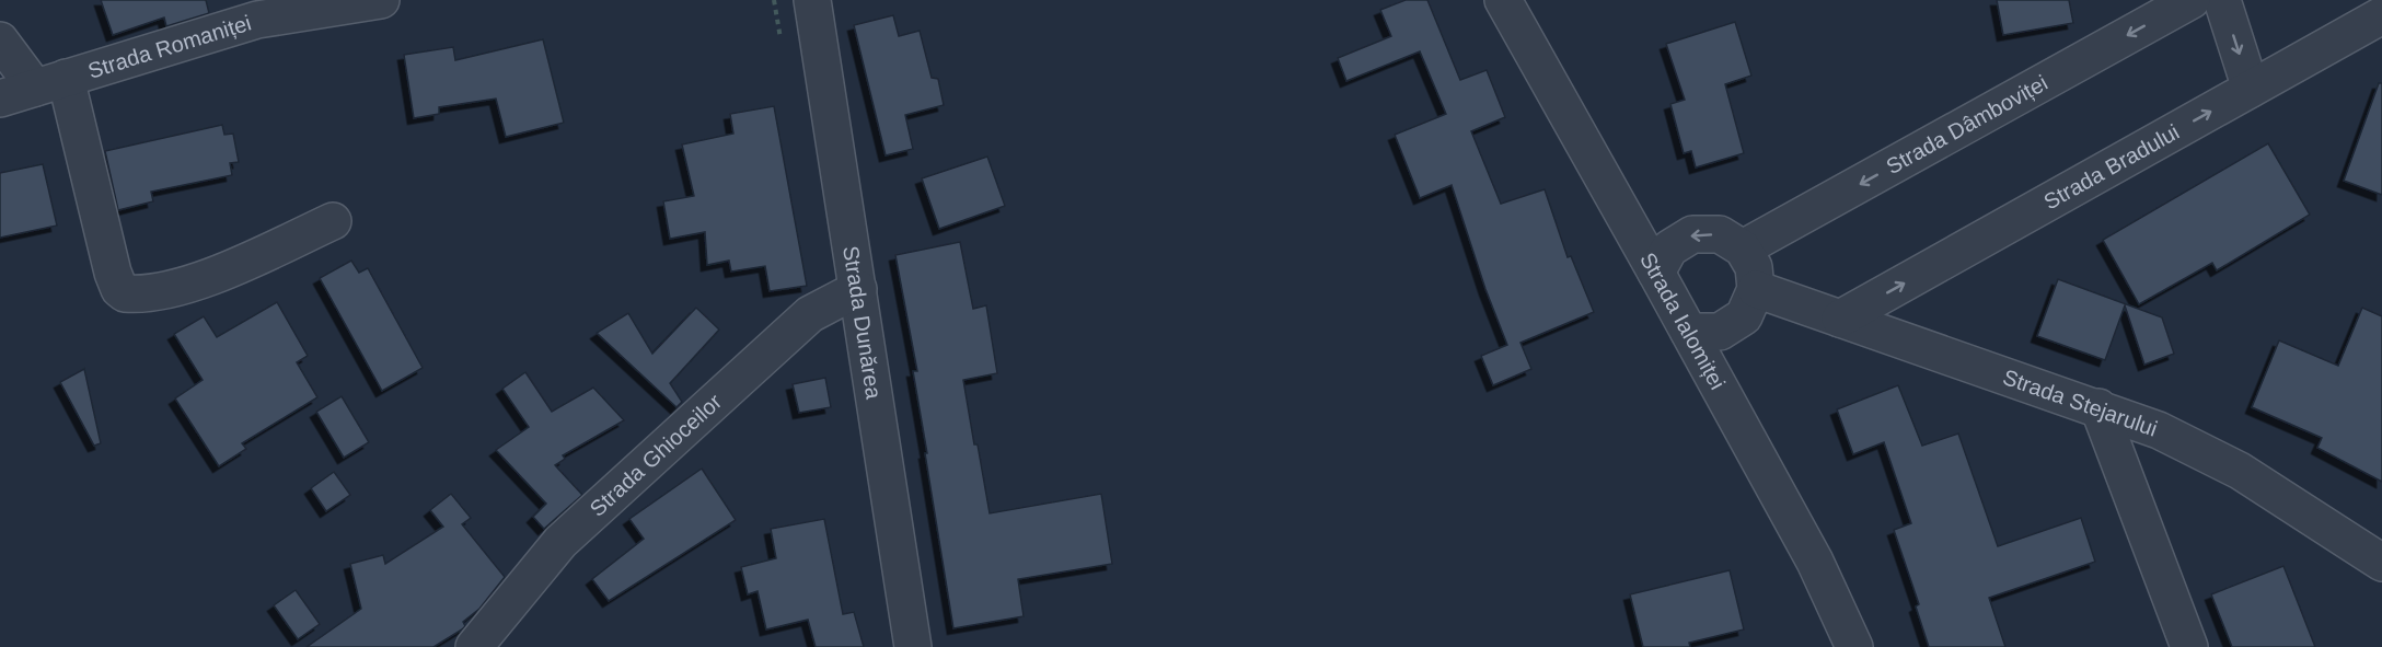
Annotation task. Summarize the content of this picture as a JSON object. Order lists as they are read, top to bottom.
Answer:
{
  "streets": {
    "street": [
      "Strada Romaniței",
      "Strada Dâmboviței",
      "Strada Bradului",
      "Strada Ialomiței",
      "Strada Dunărea",
      "Strada Stejarului",
      "Strada Ghioceilor"
    ]
  },
  "crossings": [
    ["Strada Dâmboviței", "Strada Ialomiței"],
    ["Strada Dâmboviței", "Strada Stejarului"],
    ["Strada Bradului", "Strada Stejarului"],
    ["Strada Ialomiței", "Strada Stejarului"],
    ["Strada Dunărea", "Strada Ghioceilor"]
  ],
  "one_way": ["Strada Dâmboviței", "Strada Bradului"]
}
